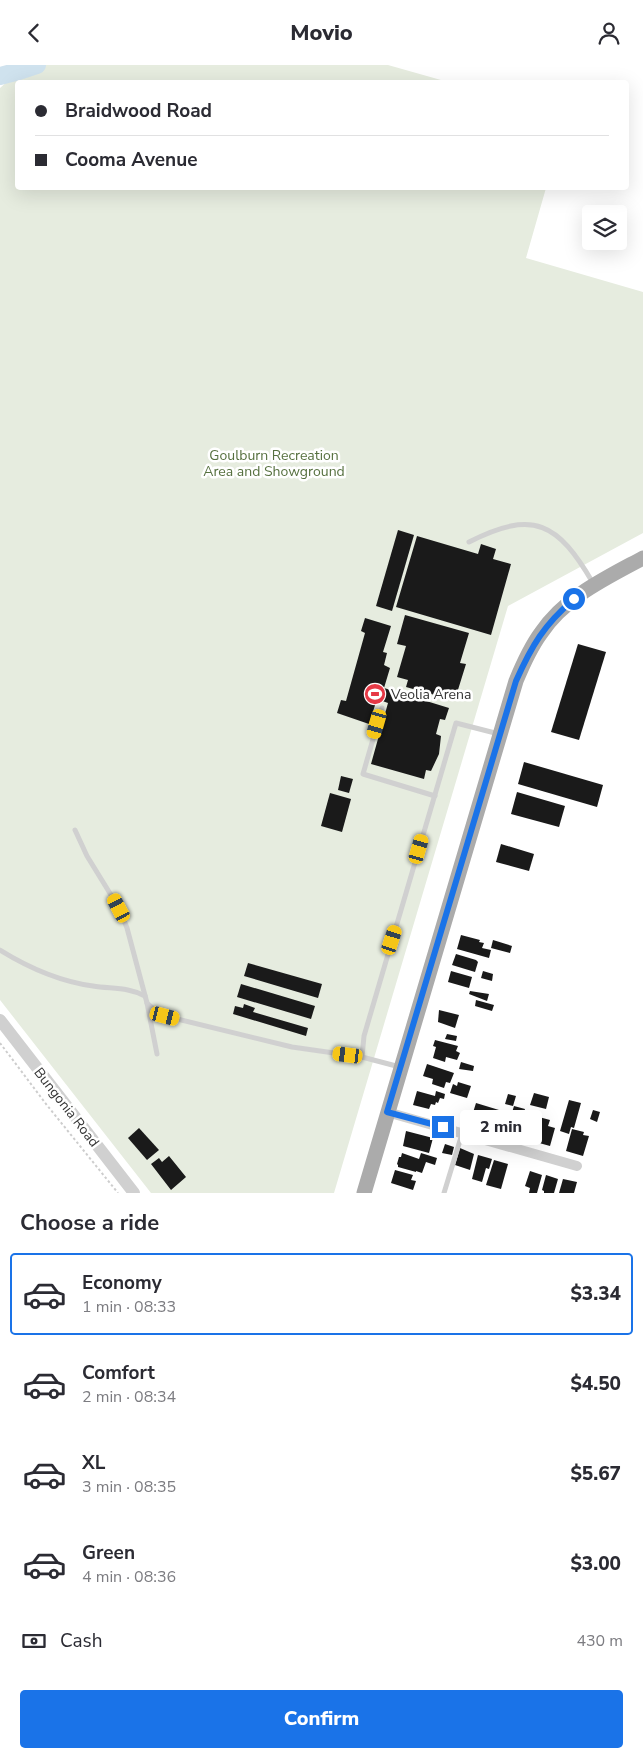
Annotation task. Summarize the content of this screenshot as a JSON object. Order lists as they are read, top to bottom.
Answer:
{
  "streets": {
    "street": ["Bungonia Road"]
  },
  "parks": ["Goulburn Recreation Area and Showground"],
  "places": {
    "sports": ["Veolia Arena"]
  },
  "page": {
    "header": "Movio",
    "banner": ["Braidwood Road", "Cooma Avenue"],
    "bubble": "2 min",
    "heading": "Choose a ride",
    "list": [
      {
        "name": "Economy",
        "note": "1 min · 08:33",
        "value": "$3.34"
      },
      {
        "name": "Comfort",
        "note": "2 min · 08:34",
        "value": "$4.50"
      },
      {
        "name": "XL",
        "note": "3 min · 08:35",
        "value": "$5.67"
      },
      {
        "name": "Green",
        "note": "4 min · 08:36",
        "value": "$3.00"
      }
    ],
    "pay": ["Cash", "430 m"],
    "buttons": "Confirm"
  }
}
